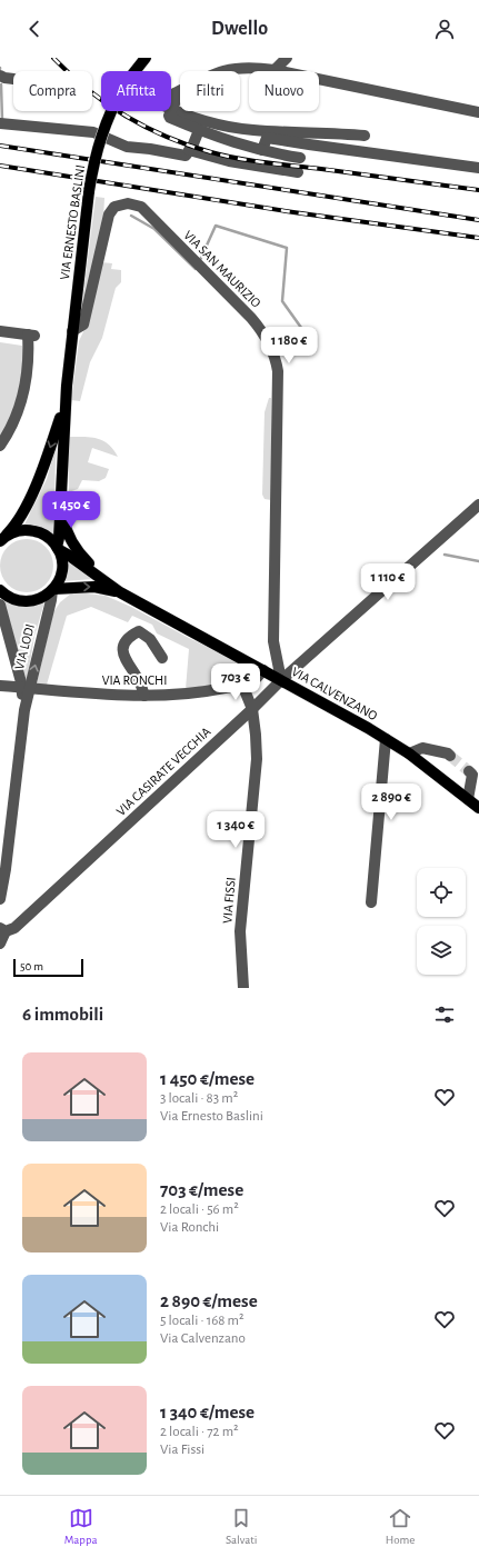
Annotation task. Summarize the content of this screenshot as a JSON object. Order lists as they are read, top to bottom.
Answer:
{
  "streets": {
    "main road": ["VIA ERNESTO BASLINI", "VIA CALVENZANO"],
    "street": [
      "VIA SAN MAURIZIO",
      "VIA LODI",
      "VIA RONCHI",
      "VIA CASIRATE VECCHIA",
      "VIA FISSI"
    ]
  },
  "crossings": [
    ["VIA ERNESTO BASLINI", "VIA SAN MAURIZIO"],
    ["VIA ERNESTO BASLINI", "VIA LODI"],
    ["VIA ERNESTO BASLINI", "VIA CALVENZANO"],
    ["VIA SAN MAURIZIO", "VIA CALVENZANO"],
    ["VIA SAN MAURIZIO", "VIA CASIRATE VECCHIA"],
    ["VIA LODI", "VIA RONCHI"],
    ["VIA LODI", "VIA CALVENZANO"],
    ["VIA RONCHI", "VIA CALVENZANO"],
    ["VIA RONCHI", "VIA FISSI"],
    ["VIA CALVENZANO", "VIA CASIRATE VECCHIA"],
    ["VIA CASIRATE VECCHIA", "VIA FISSI"]
  ],
  "scale_bar": "50 m",
  "page": {
    "header": "Dwello",
    "chip": [
      "Compra",
      "Affitta",
      "Filtri",
      "Nuovo"
    ],
    "price": [
      "1 180 €",
      "1 450 €",
      "1 110 €",
      "703 €",
      "2 890 €",
      "1 340 €"
    ],
    "scale": "50 m",
    "heading": "6 immobili",
    "list": [
      {
        "name": "1 450 €/mese",
        "note": "3 locali · 83 m² · Via Ernesto Baslini"
      },
      {
        "name": "703 €/mese",
        "note": "2 locali · 56 m² · Via Ronchi"
      },
      {
        "name": "2 890 €/mese",
        "note": "5 locali · 168 m² · Via Calvenzano"
      },
      {
        "name": "1 340 €/mese",
        "note": "2 locali · 72 m² · Via Fissi"
      }
    ],
    "tabs": ["Mappa", "Salvati", "Home"]
  }
}
